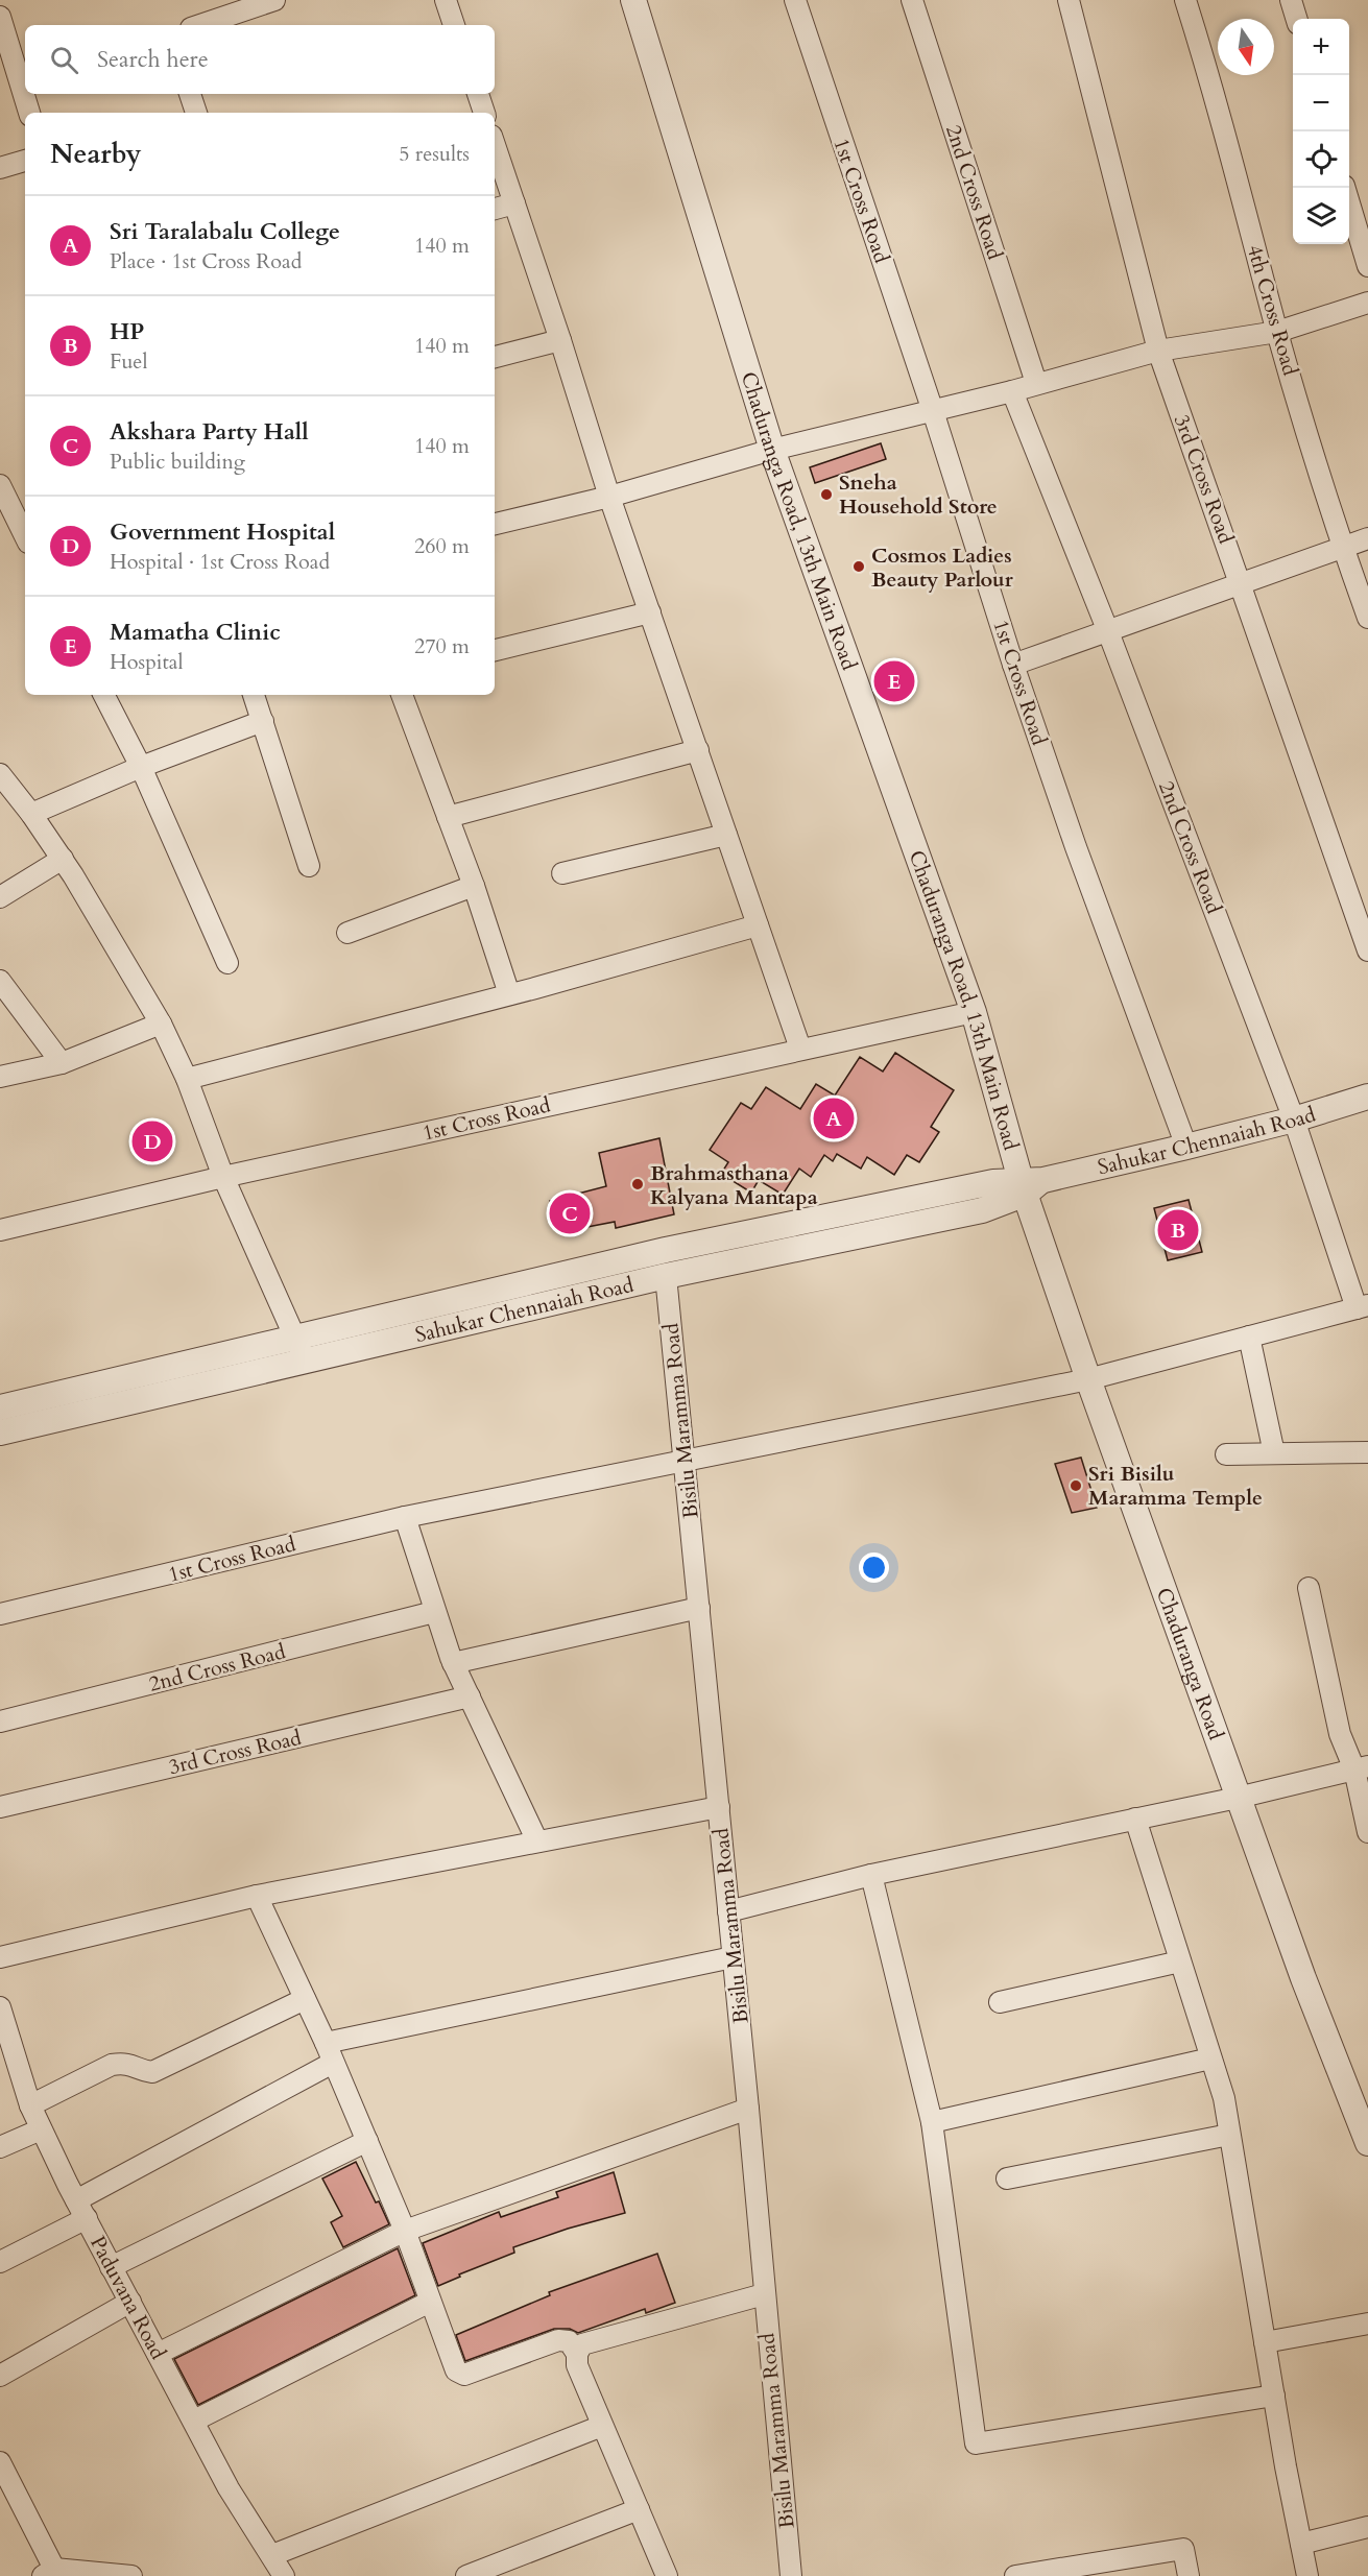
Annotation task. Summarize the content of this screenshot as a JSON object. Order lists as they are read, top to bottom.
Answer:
{
  "streets": {
    "street": [
      "2nd Cross Road",
      "1st Cross Road",
      "4th Cross Road",
      "3rd Cross Road",
      "Chaduranga Road, 13th Main Road",
      "Sahukar Chennaiah Road",
      "Bisilu Maramma Road",
      "Chaduranga Road",
      "Paduvana Road"
    ]
  },
  "crossings": [
    ["2nd Cross Road", "1st Cross Road"],
    ["2nd Cross Road", "Sahukar Chennaiah Road"],
    ["1st Cross Road", "Chaduranga Road, 13th Main Road"],
    ["1st Cross Road", "Sahukar Chennaiah Road"],
    ["1st Cross Road", "Bisilu Maramma Road"],
    ["1st Cross Road", "Chaduranga Road"],
    ["Chaduranga Road, 13th Main Road", "Sahukar Chennaiah Road"],
    ["Chaduranga Road, 13th Main Road", "Chaduranga Road"],
    ["Sahukar Chennaiah Road", "Bisilu Maramma Road"],
    ["Sahukar Chennaiah Road", "Chaduranga Road"]
  ],
  "places": [
    "Sneha Household Store",
    "Cosmos Ladies Beauty Parlour",
    "Brahmasthana Kalyana Mantapa",
    "Sri Bisilu Maramma Temple"
  ],
  "north": "bottom",
  "page": {
    "map_buttons": ["+", "−"],
    "search": "Search here",
    "heading": ["Nearby", "5 results"],
    "list": [
      {
        "mark": "A",
        "name": "Sri Taralabalu College",
        "note": "Place · 1st Cross Road",
        "value": "140 m"
      },
      {
        "mark": "B",
        "name": "HP",
        "note": "Fuel",
        "value": "140 m"
      },
      {
        "mark": "C",
        "name": "Akshara Party Hall",
        "note": "Public building",
        "value": "140 m"
      },
      {
        "mark": "D",
        "name": "Government Hospital",
        "note": "Hospital · 1st Cross Road",
        "value": "260 m"
      },
      {
        "mark": "E",
        "name": "Mamatha Clinic",
        "note": "Hospital",
        "value": "270 m"
      }
    ],
    "pins": [
      "E",
      "A",
      "D",
      "C",
      "B"
    ]
  }
}
